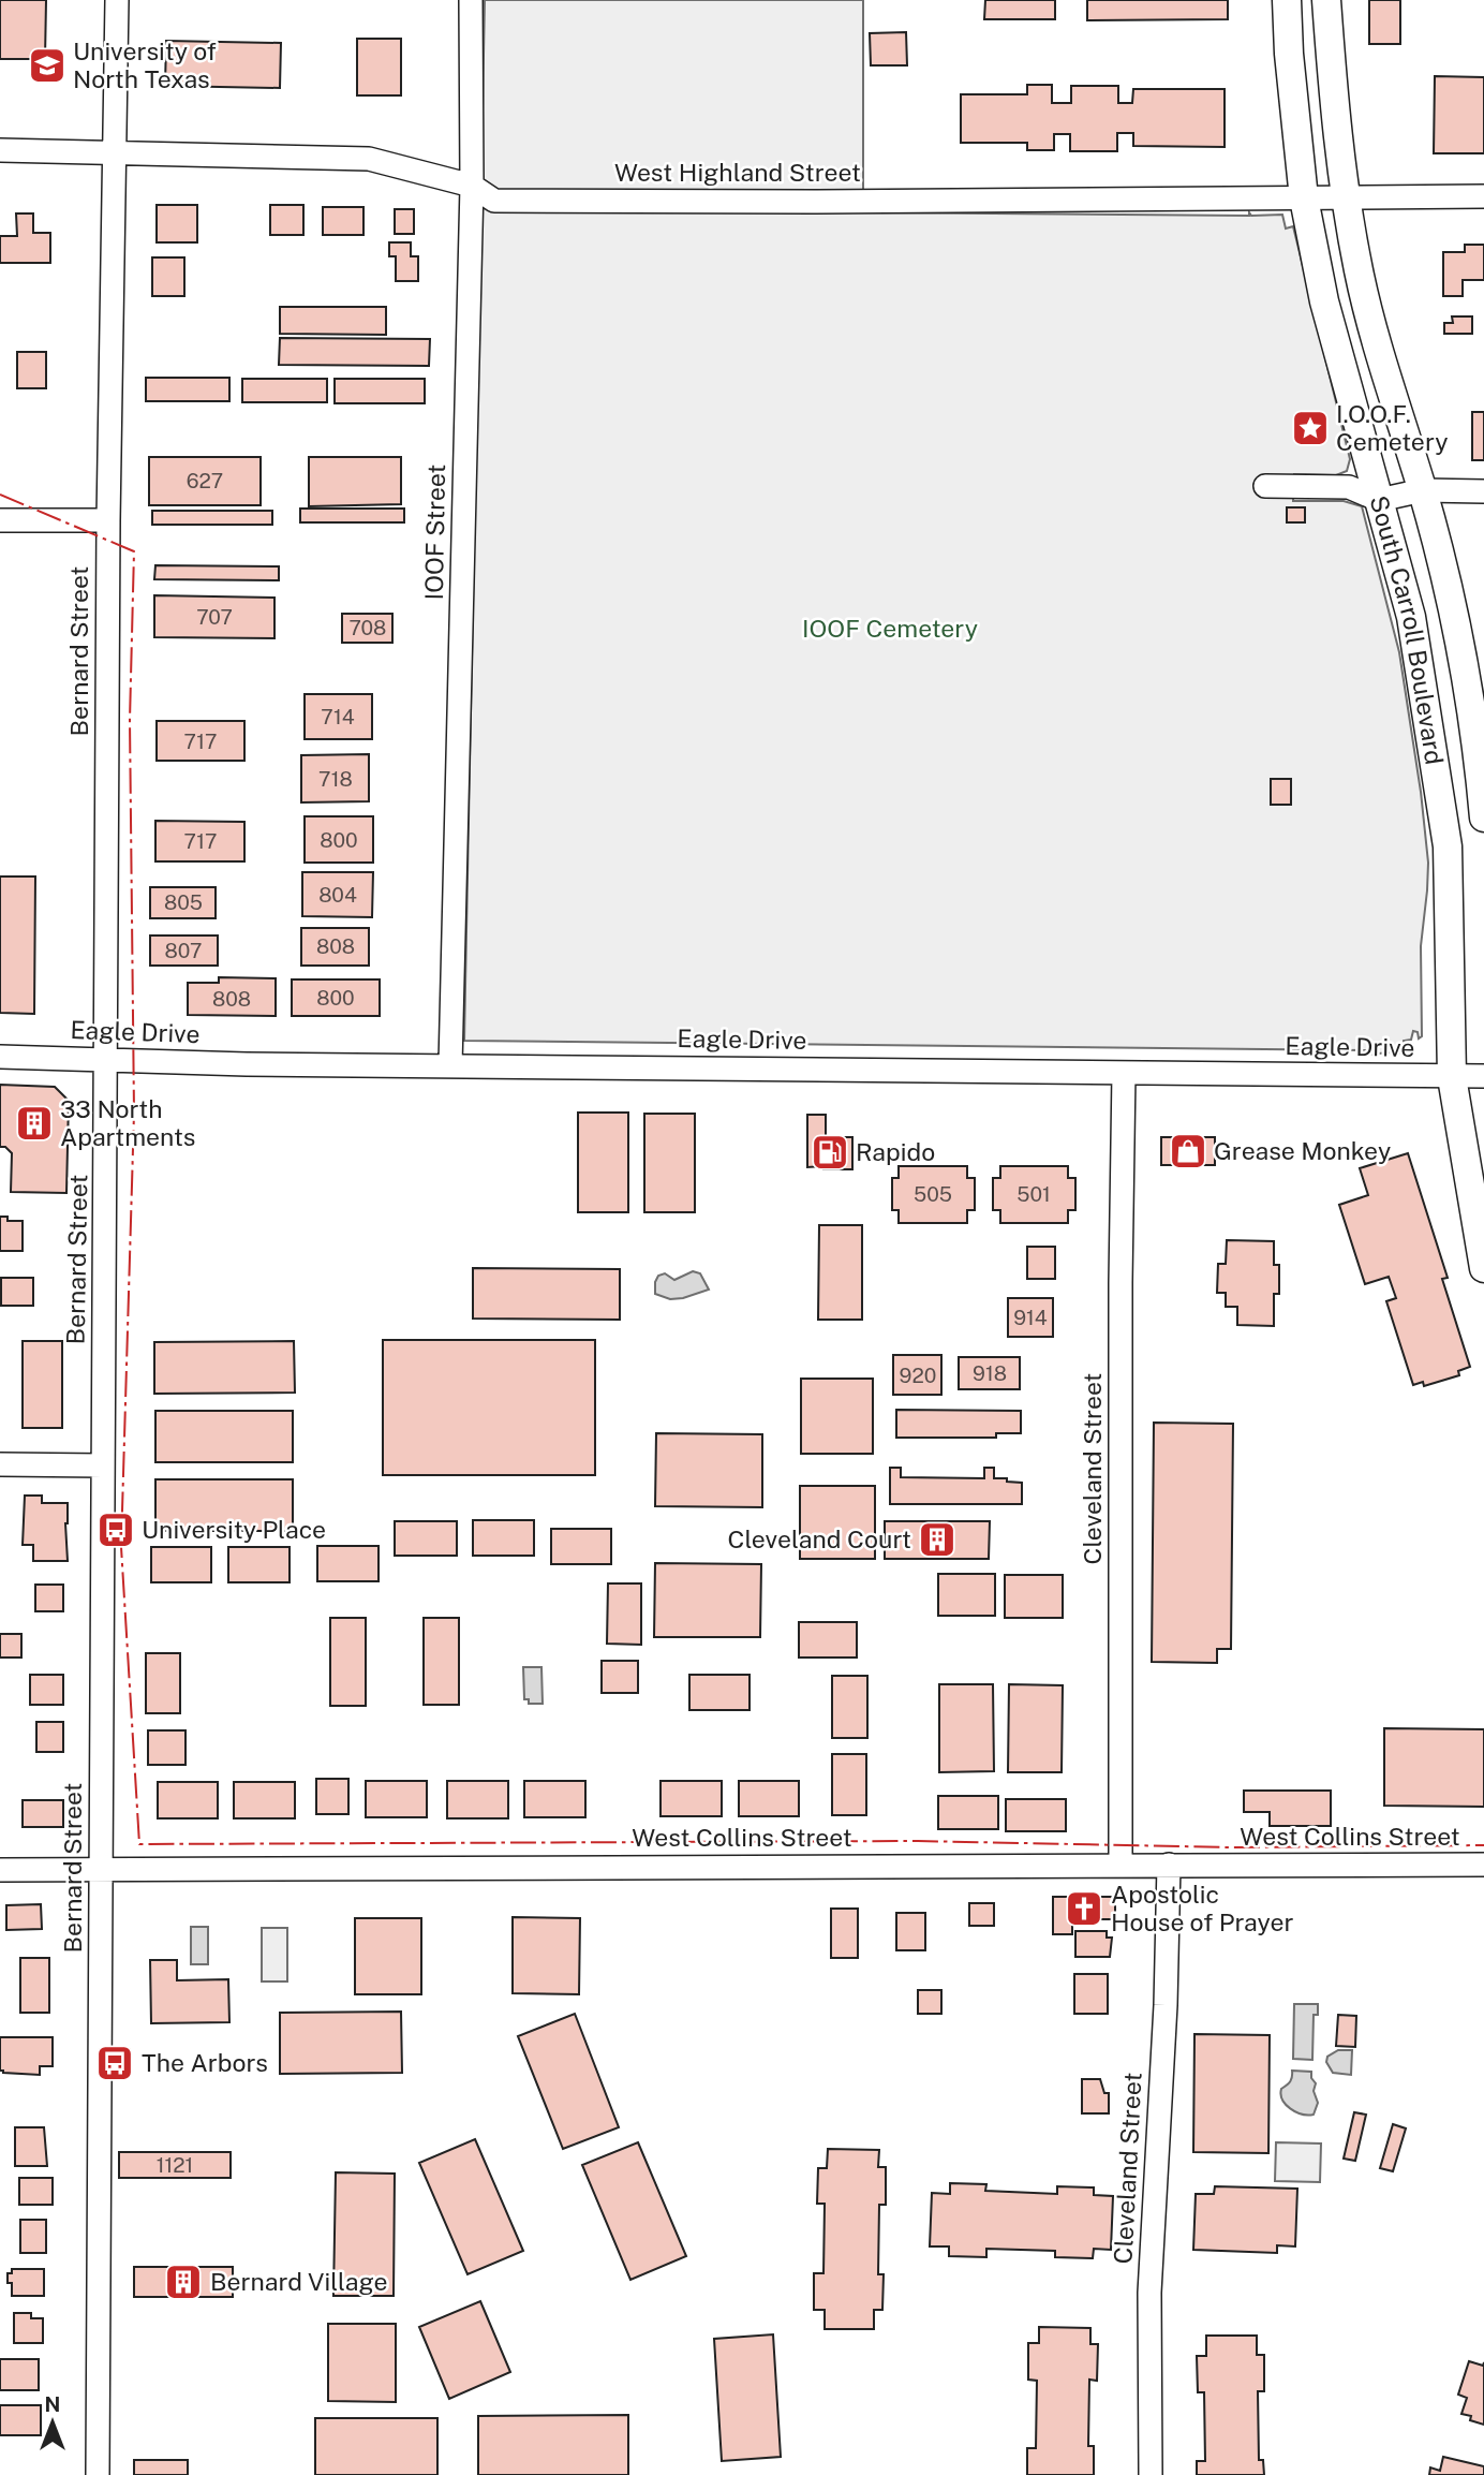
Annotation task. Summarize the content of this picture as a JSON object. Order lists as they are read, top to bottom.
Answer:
{
  "streets": {
    "main road": ["South Carroll Boulevard"],
    "street": [
      "West Highland Street",
      "IOOF Street",
      "Bernard Street",
      "Eagle Drive",
      "Cleveland Street",
      "West Collins Street"
    ]
  },
  "crossings": [
    ["West Highland Street", "IOOF Street"],
    ["West Highland Street", "South Carroll Boulevard"],
    ["West Highland Street", "Bernard Street"],
    ["IOOF Street", "Eagle Drive"],
    ["South Carroll Boulevard", "Eagle Drive"],
    ["Bernard Street", "Eagle Drive"],
    ["Bernard Street", "West Collins Street"],
    ["Eagle Drive", "Cleveland Street"],
    ["Cleveland Street", "West Collins Street"]
  ],
  "parks": ["IOOF Cemetery"],
  "places": {
    "school or university": ["University of North Texas"],
    "place": ["I.O.O.F. Cemetery"],
    "building": ["33 North Apartments", "Cleveland Court", "Bernard Village"],
    "shop": ["Grease Monkey"],
    "fuel station": ["Rapido"],
    "bus stop": ["University Place", "The Arbors"],
    "church": ["Apostolic House of Prayer"]
  },
  "house_numbers": [
    "627",
    "707",
    "708",
    "714",
    "717",
    "718",
    "800",
    "717",
    "804",
    "805",
    "808",
    "807",
    "800",
    "808",
    "505",
    "501",
    "914",
    "918",
    "920",
    "1121"
  ],
  "north": "top"
}
